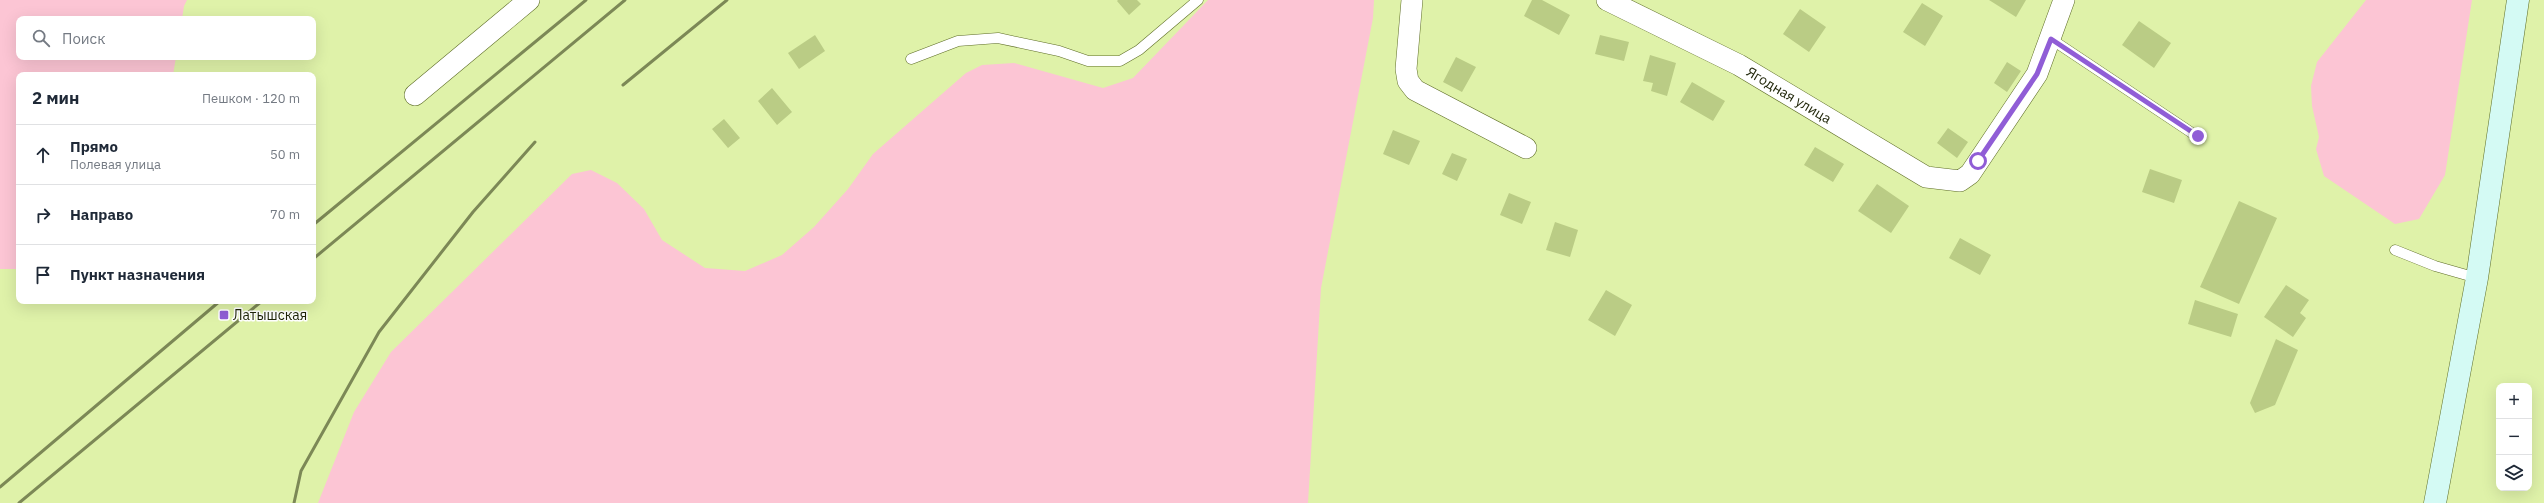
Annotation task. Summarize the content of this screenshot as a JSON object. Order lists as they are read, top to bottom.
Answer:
{
  "streets": {
    "street": ["Ягодная улица"]
  },
  "places": {
    "transit": ["Латышская"]
  },
  "page": {
    "search": "Поиск",
    "heading": ["2 мин", "Пешком · 120 m"],
    "list": [
      ["Прямо", "Полевая улица", "50 m"],
      ["Направо", "70 m"],
      "Пункт назначения"
    ],
    "map_buttons": ["+", "−"]
  }
}
